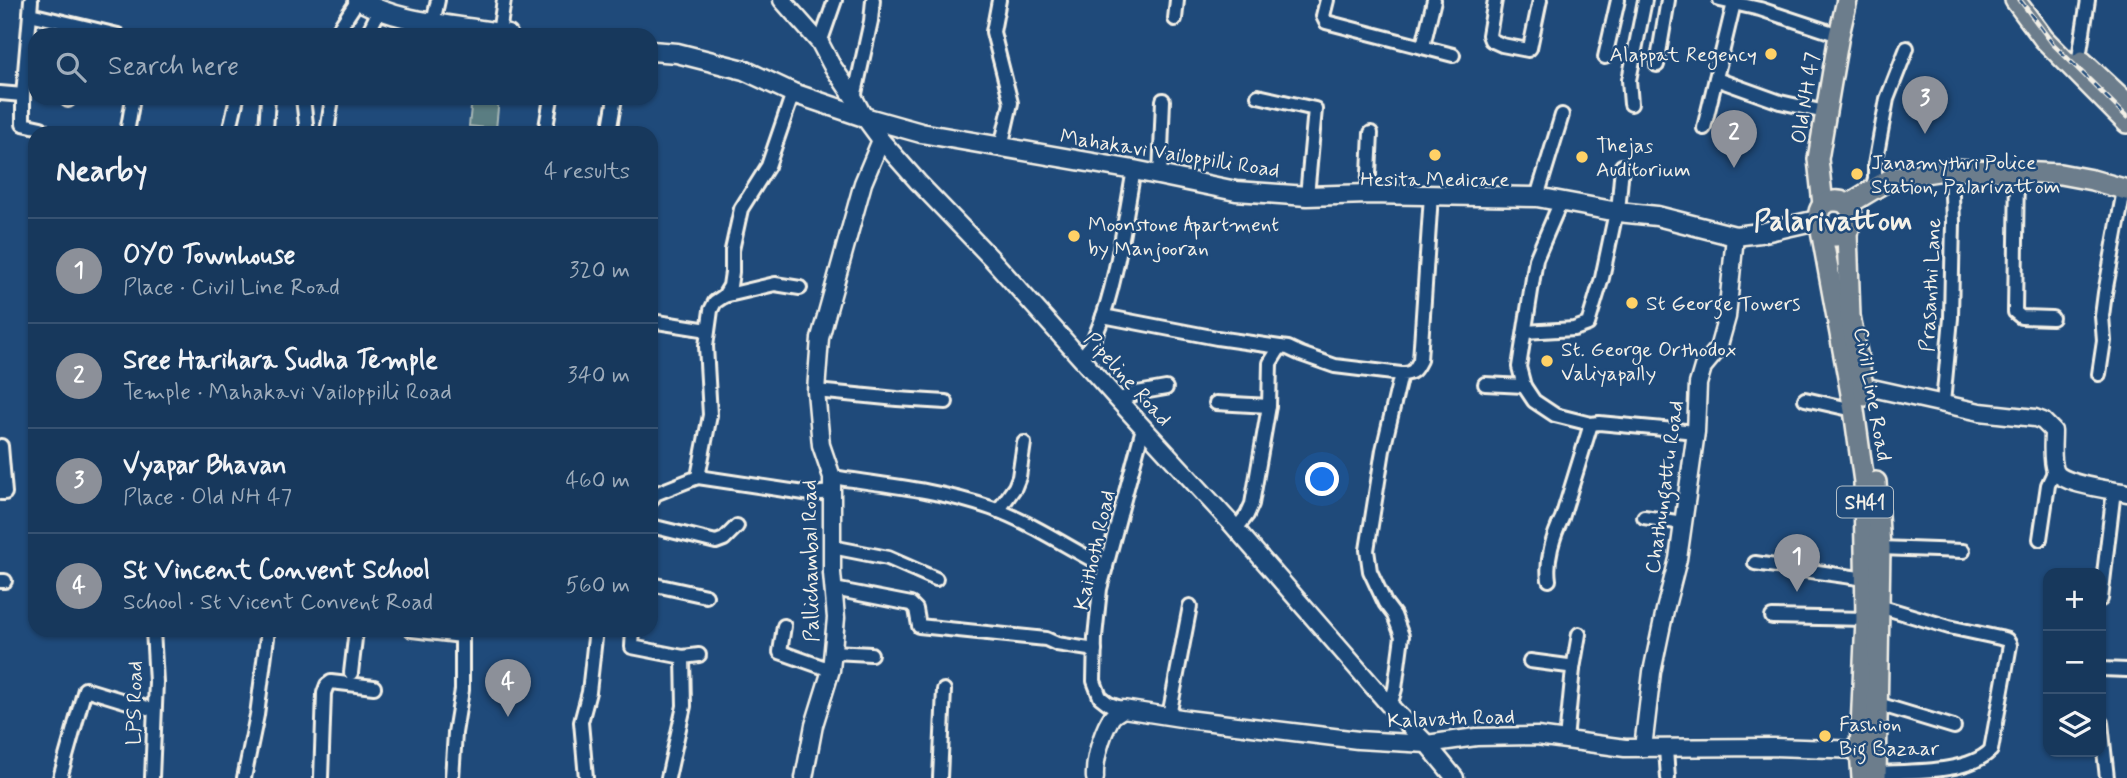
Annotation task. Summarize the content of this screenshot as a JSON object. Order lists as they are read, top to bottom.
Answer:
{
  "streets": {
    "main road": [
      "Old NH 47",
      "Mahakavi Vailoppilli Road",
      "Civil Line Road",
      "SH41"
    ],
    "street": [
      "Prasanthi Lane",
      "Pipeline Road",
      "Chathungattu Road",
      "Kaithoth Road",
      "Pallichambal Road",
      "LPS Road",
      "Kalavath Road"
    ]
  },
  "crossings": [
    ["Old NH 47", "Mahakavi Vailoppilli Road"],
    ["Old NH 47", "Civil Line Road"],
    ["Mahakavi Vailoppilli Road", "Pipeline Road"],
    ["Mahakavi Vailoppilli Road", "Civil Line Road"],
    ["Mahakavi Vailoppilli Road", "Chathungattu Road"],
    ["Pipeline Road", "Kaithoth Road"],
    ["Pipeline Road", "Pallichambal Road"],
    ["Pipeline Road", "Kalavath Road"],
    ["Civil Line Road", "Kalavath Road"],
    ["Chathungattu Road", "Kalavath Road"],
    ["Kaithoth Road", "Kalavath Road"]
  ],
  "districts": ["Palarivattom"],
  "places": [
    "Alappat Regency",
    "Hesita Medicare",
    "Thejas Auditorium",
    "Janamythri Police Station, Palarivattom",
    "Moonstone Apartment by Manjooran",
    "St George Towers",
    "St. George Orthodox Valiyapally",
    "Fashion Big Bazaar"
  ],
  "page": {
    "search": "Search here",
    "pins": [
      "3",
      "2",
      "1",
      "4"
    ],
    "heading": ["Nearby", "4 results"],
    "list": [
      {
        "mark": "1",
        "name": "OYO Townhouse",
        "note": "Place · Civil Line Road",
        "value": "320 m"
      },
      {
        "mark": "2",
        "name": "Sree Harihara Sudha Temple",
        "note": "Temple · Mahakavi Vailoppilli Road",
        "value": "340 m"
      },
      {
        "mark": "3",
        "name": "Vyapar Bhavan",
        "note": "Place · Old NH 47",
        "value": "460 m"
      },
      {
        "mark": "4",
        "name": "St Vincent Convent School",
        "note": "School · St Vicent Convent Road",
        "value": "560 m"
      }
    ],
    "map_buttons": ["+", "−"]
  }
}
